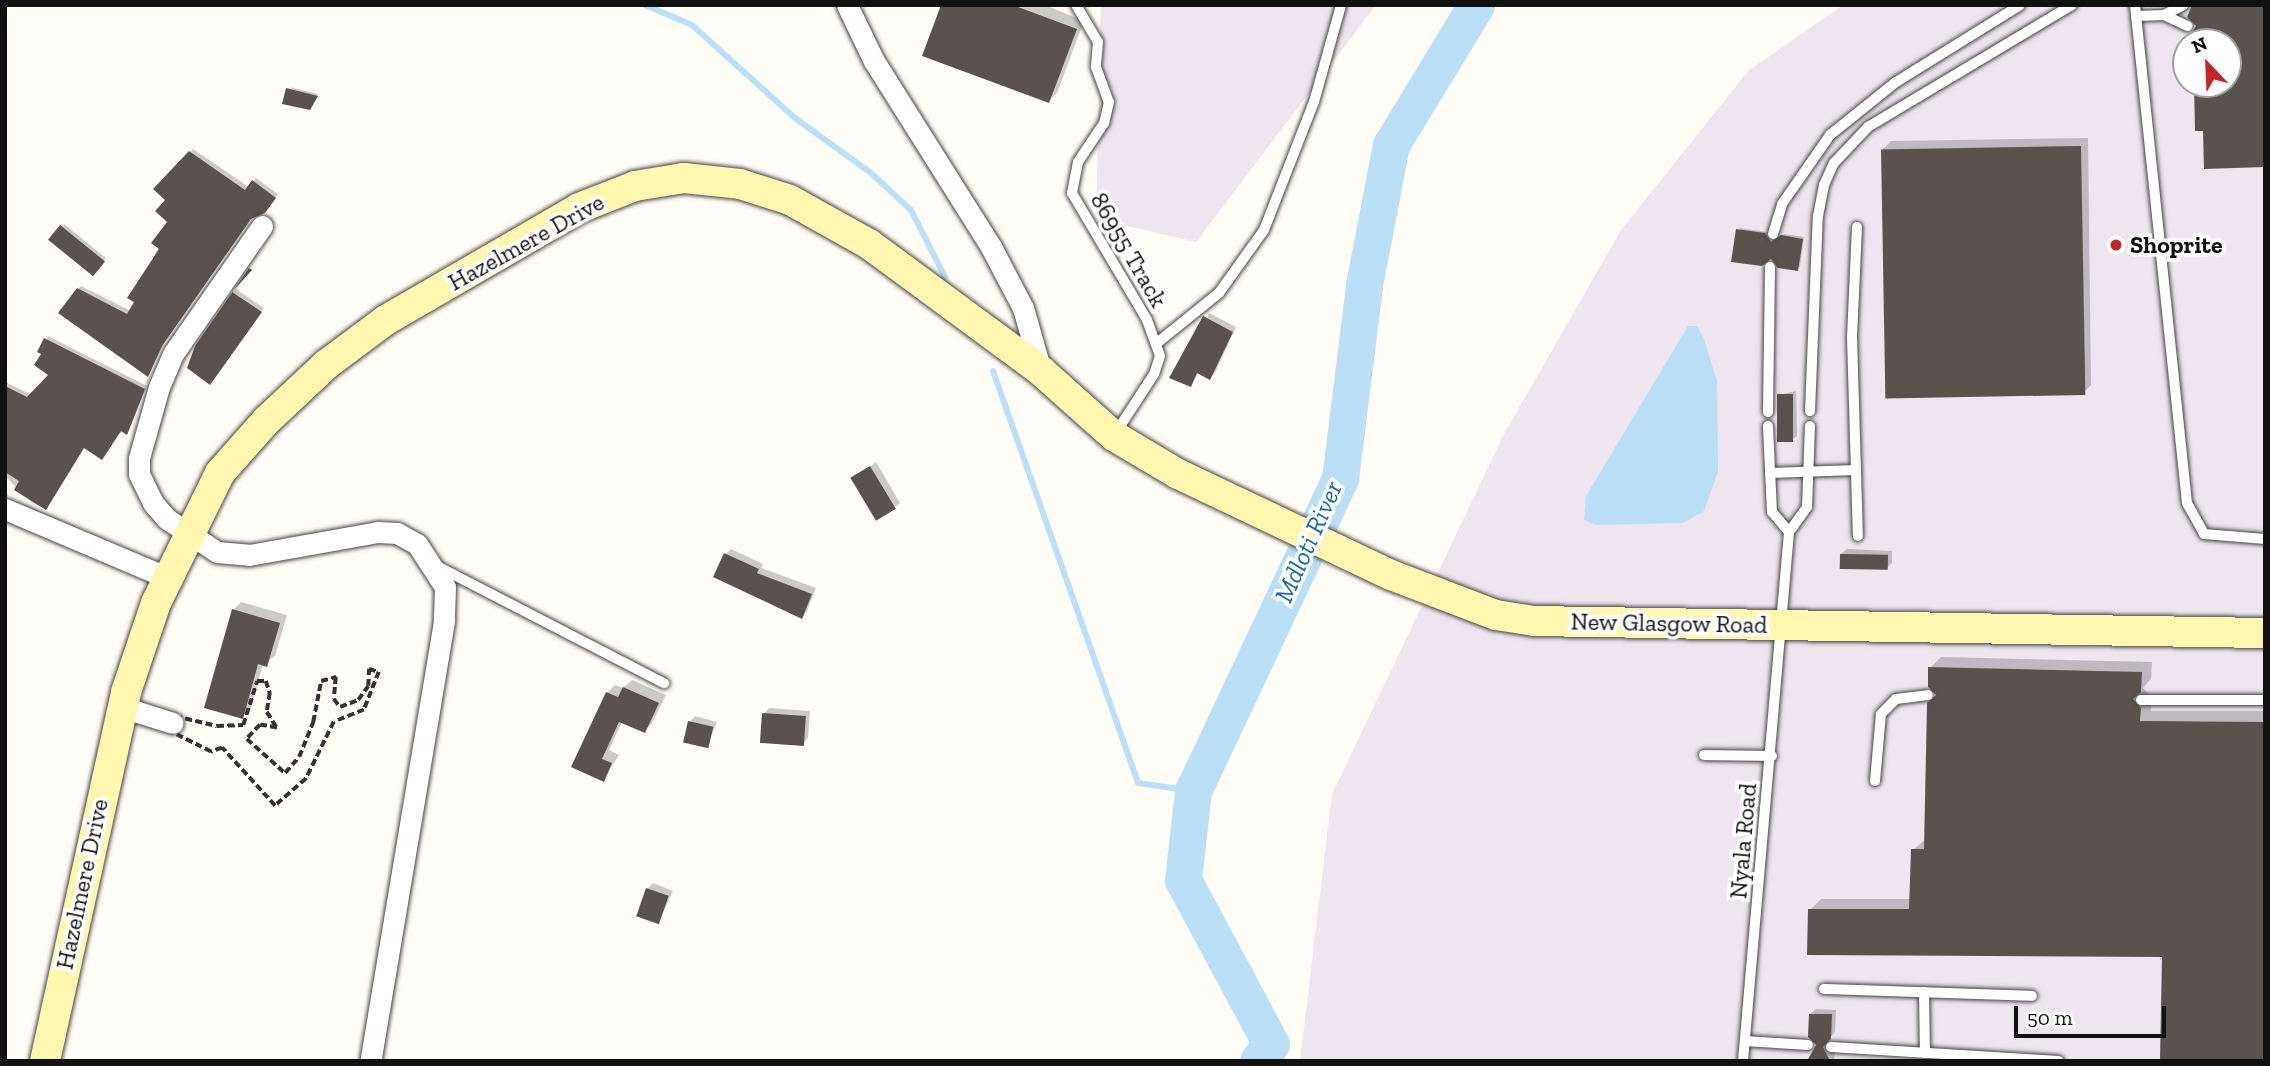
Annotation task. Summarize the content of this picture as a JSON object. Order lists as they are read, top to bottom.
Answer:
{
  "streets": {
    "street": ["Hazelmere Drive", "New Glasgow Road"],
    "lane": ["86955 Track", "Nyala Road"]
  },
  "crossings": [
    ["Hazelmere Drive", "86955 Track"],
    ["Hazelmere Drive", "New Glasgow Road"],
    ["86955 Track", "New Glasgow Road"],
    ["New Glasgow Road", "Nyala Road"]
  ],
  "water": ["Mdloti River"],
  "places": ["Shoprite"],
  "scale_bar": "50 m",
  "north": "top left"
}
